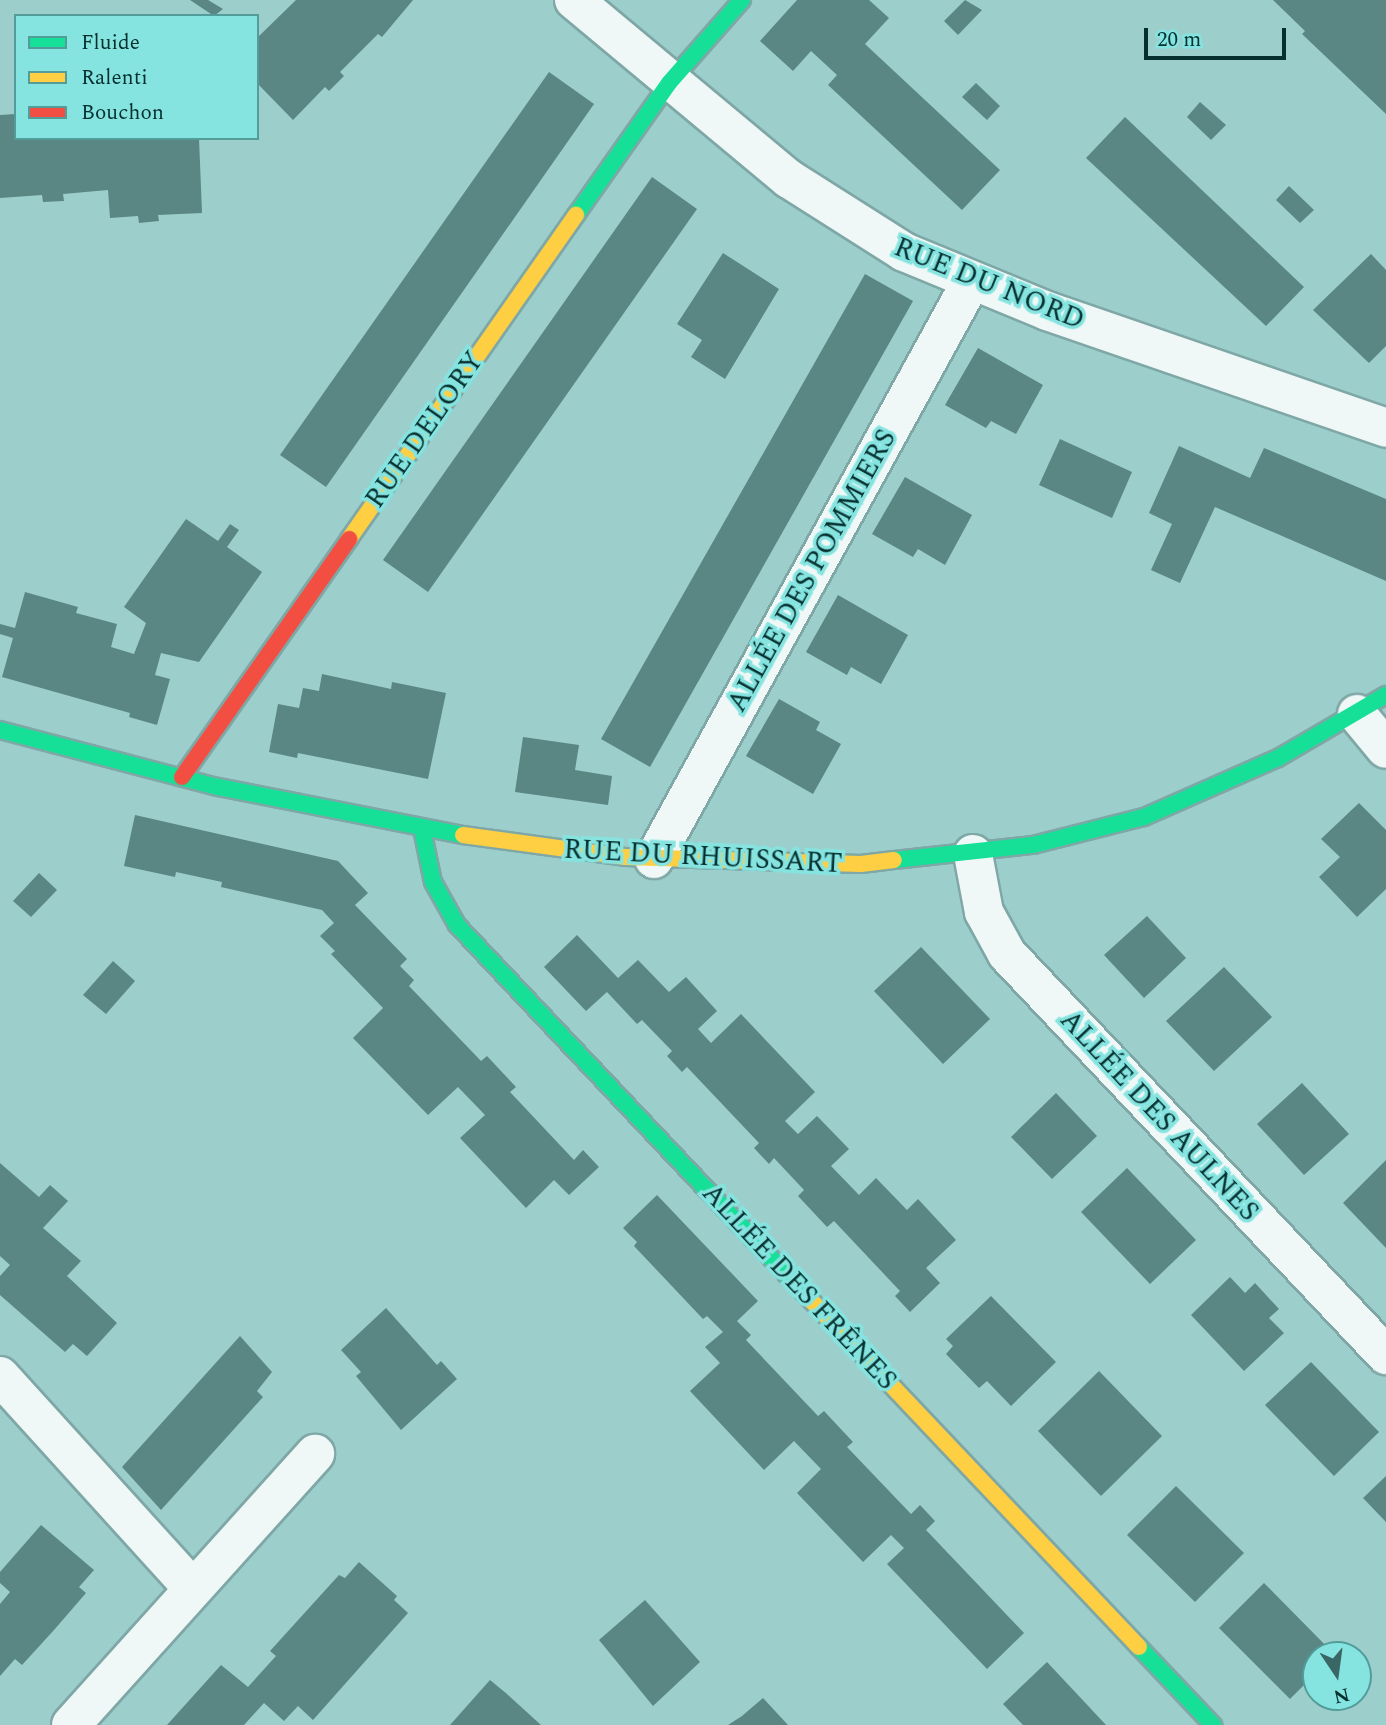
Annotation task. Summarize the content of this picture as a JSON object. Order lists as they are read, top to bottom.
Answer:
{
  "streets": {
    "street": [
      "RUE DU NORD",
      "RUE DELORY",
      "ALLÉE DES POMMIERS",
      "RUE DU RHUISSART",
      "ALLÉE DES AULNES",
      "ALLÉE DES FRÊNES"
    ]
  },
  "crossings": [
    ["RUE DU NORD", "RUE DELORY"],
    ["RUE DU NORD", "ALLÉE DES POMMIERS"],
    ["RUE DELORY", "RUE DU RHUISSART"],
    ["ALLÉE DES POMMIERS", "RUE DU RHUISSART"],
    ["RUE DU RHUISSART", "ALLÉE DES AULNES"],
    ["RUE DU RHUISSART", "ALLÉE DES FRÊNES"]
  ],
  "legend": ["Fluide", "Ralenti", "Bouchon"],
  "scale_bar": "20 m",
  "north": "bottom"
}
